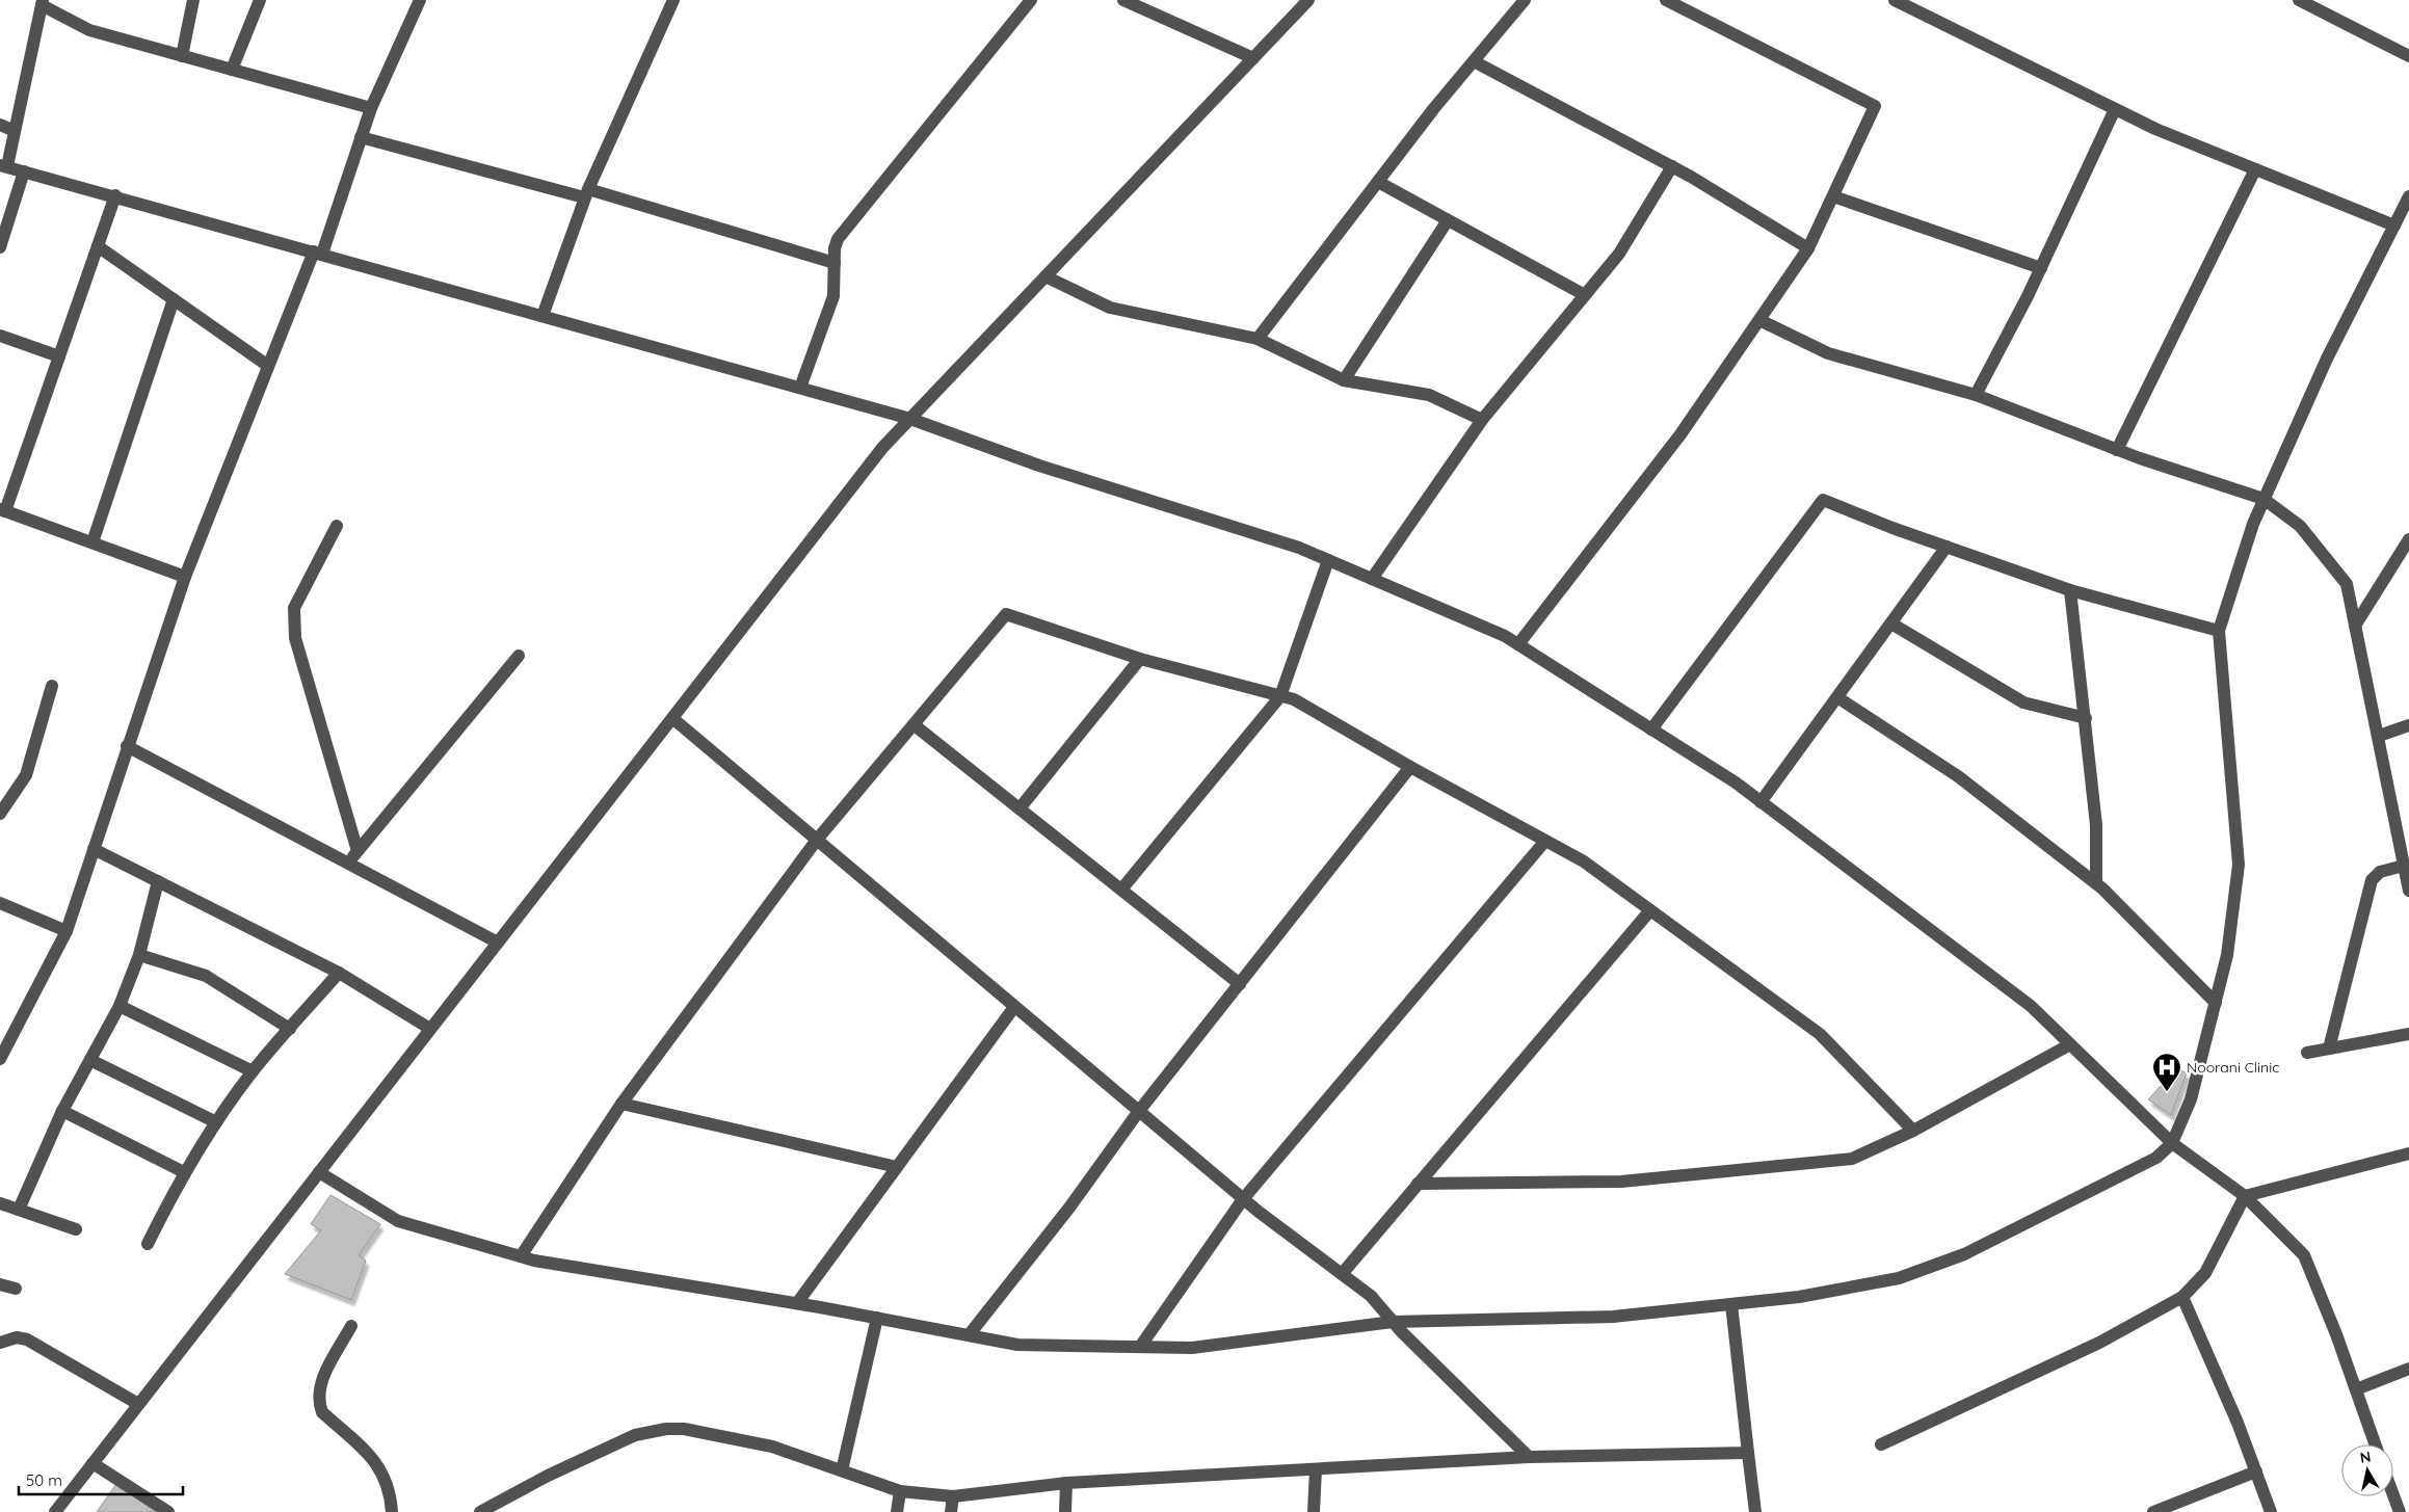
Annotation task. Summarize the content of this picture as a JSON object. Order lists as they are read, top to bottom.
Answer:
{
  "places": {
    "hospital": ["Noorani Clinic"]
  },
  "scale_bar": "50 m",
  "north": "top"
}
